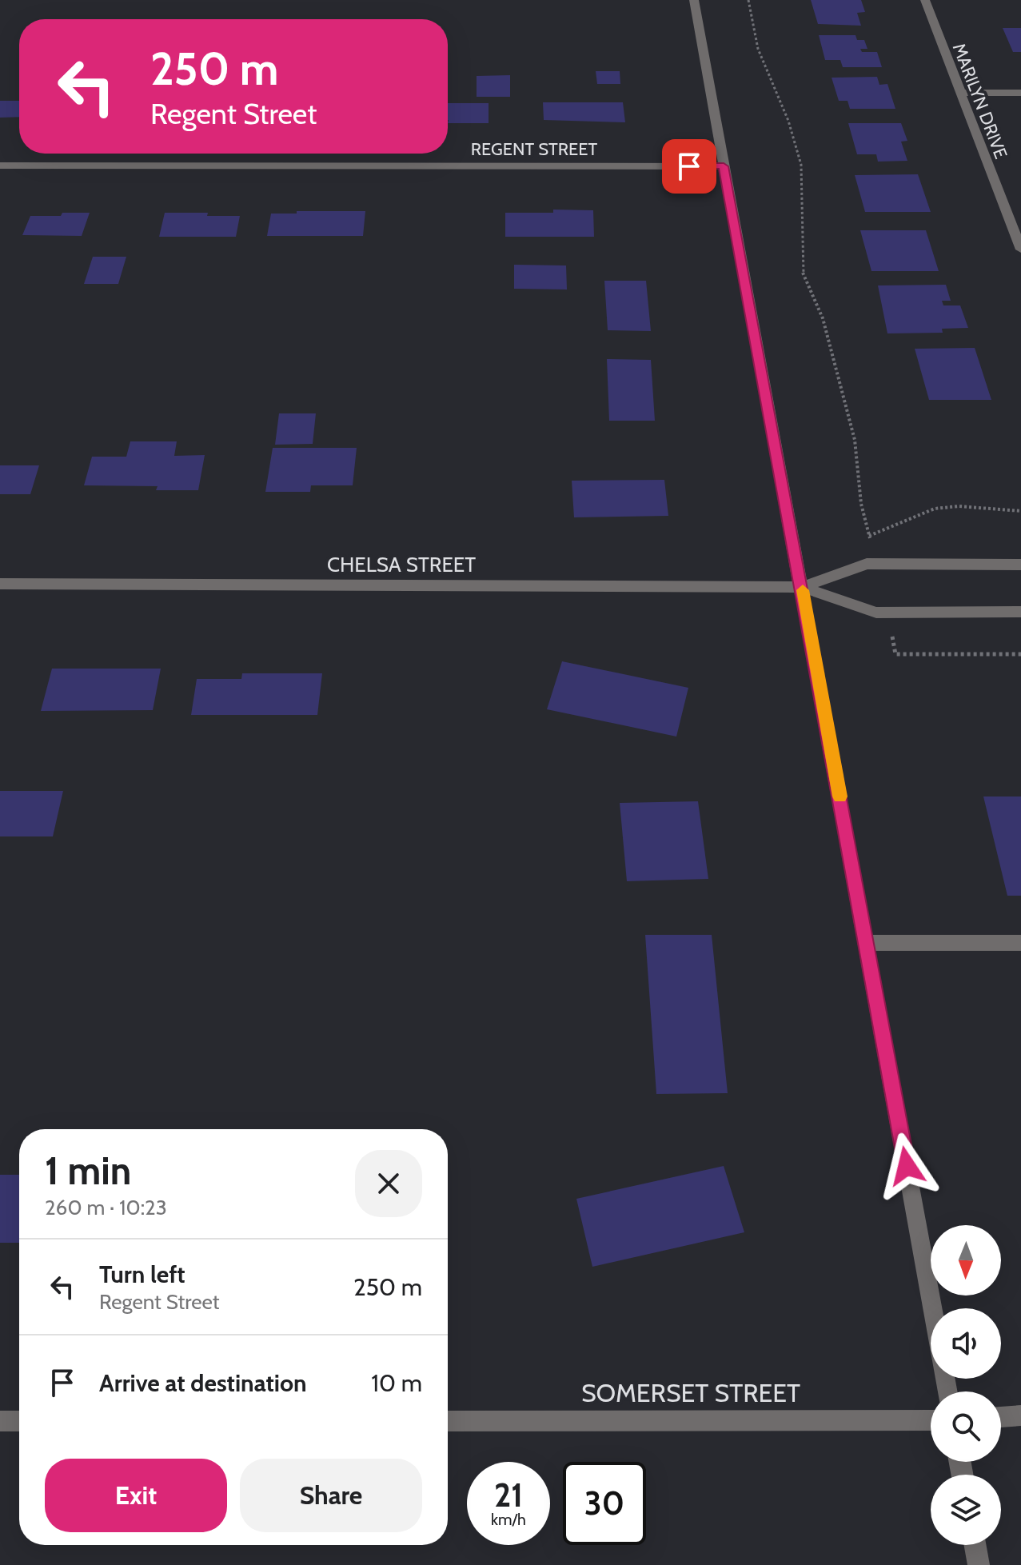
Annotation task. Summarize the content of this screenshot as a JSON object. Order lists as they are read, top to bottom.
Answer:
{
  "streets": {
    "street": [
      "MARILYN DRIVE",
      "REGENT STREET",
      "CHELSA STREET",
      "SOMERSET STREET"
    ]
  },
  "north": "bottom",
  "page": {
    "turn": ["250 m", "Regent Street"],
    "heading": ["1 min", "260 m · 10:23"],
    "list": [
      {
        "name": "Turn left",
        "note": "Regent Street",
        "value": "250 m"
      },
      {
        "name": "Arrive at destination",
        "value": "10 m"
      }
    ],
    "buttons": ["Exit", "Share"],
    "speed": "21 km/h",
    "limit": "30"
  }
}
